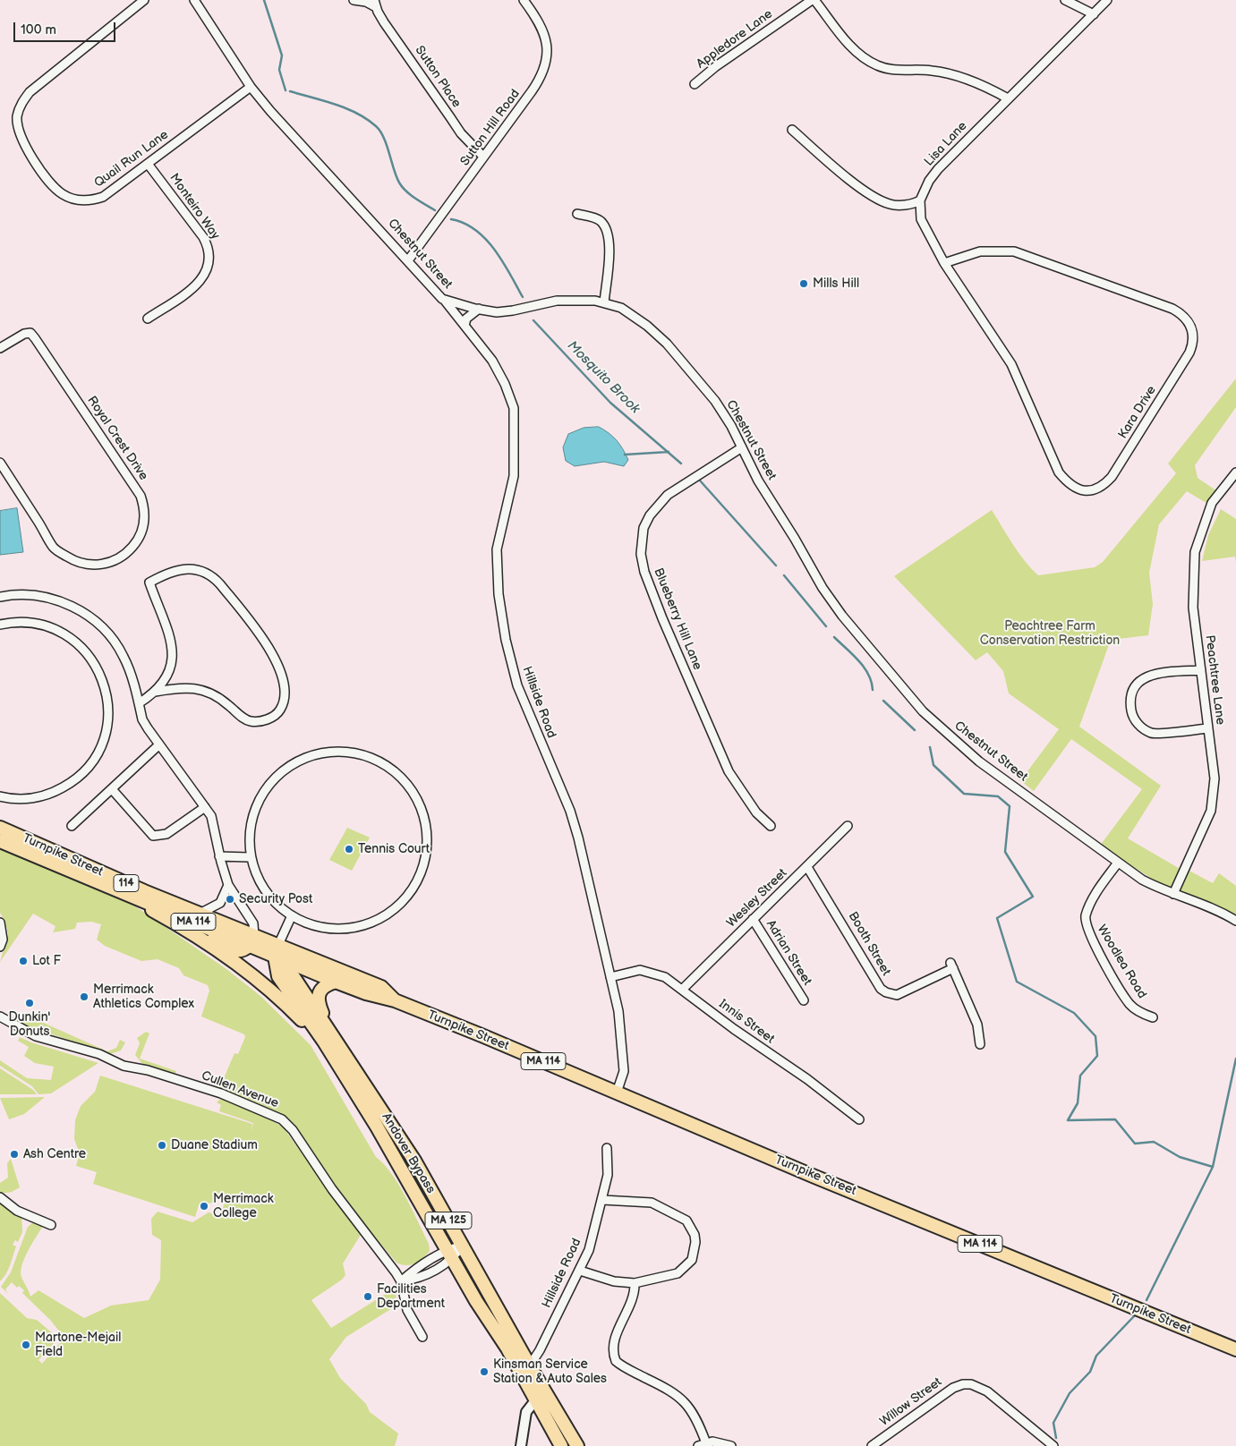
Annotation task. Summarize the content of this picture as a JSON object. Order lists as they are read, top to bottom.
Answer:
{
  "streets": {
    "main road": [
      "Turnpike Street",
      "114",
      "MA 114",
      "Andover Bypass",
      "MA 125"
    ],
    "street": [
      "Appledore Lane",
      "Sutton Place",
      "Sutton Hill Road",
      "Lisa Lane",
      "Quail Run Lane",
      "Monteiro Way",
      "Chestnut Street",
      "Kara Drive",
      "Royal Crest Drive",
      "Blueberry Hill Lane",
      "Peachtree Lane",
      "Hillside Road",
      "Wesley Street",
      "Booth Street",
      "Adrian Street",
      "Woodlea Road",
      "Innis Street",
      "Cullen Avenue",
      "Willow Street"
    ]
  },
  "crossings": [
    ["Sutton Place", "Sutton Hill Road"],
    ["Sutton Hill Road", "Chestnut Street"],
    ["Lisa Lane", "Kara Drive"],
    ["Quail Run Lane", "Monteiro Way"],
    ["Quail Run Lane", "Chestnut Street"],
    ["Chestnut Street", "Blueberry Hill Lane"],
    ["Chestnut Street", "Peachtree Lane"],
    ["Chestnut Street", "Hillside Road"],
    ["Chestnut Street", "Woodlea Road"],
    ["Hillside Road", "Turnpike Street"],
    ["Hillside Road", "Innis Street"],
    ["Hillside Road", "Andover Bypass"],
    ["Turnpike Street", "Andover Bypass"],
    ["Turnpike Street", "MA 125"],
    ["Wesley Street", "Booth Street"],
    ["Wesley Street", "Adrian Street"],
    ["Wesley Street", "Innis Street"],
    ["Andover Bypass", "MA 125"]
  ],
  "water": ["Mosquito Brook"],
  "parks": ["Peachtree Farm Conservation Restriction"],
  "places": [
    "Mills Hill",
    "Tennis Court",
    "Security Post",
    "Lot F",
    "Merrimack Athletics Complex",
    "Dunkin' Donuts",
    "Duane Stadium",
    "Ash Centre",
    "Merrimack College",
    "Facilities Department",
    "Martone-Mejail Field",
    "Kinsman Service Station & Auto Sales"
  ],
  "scale_bar": "100 m"
}
